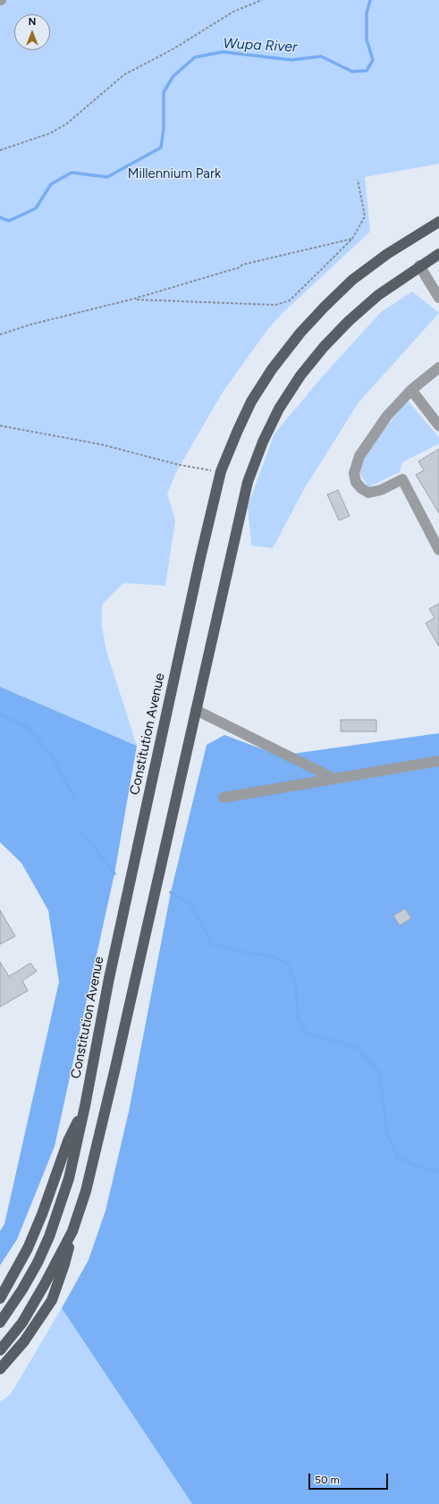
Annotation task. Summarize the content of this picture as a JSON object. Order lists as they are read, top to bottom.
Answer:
{
  "streets": {
    "main road": ["Constitution Avenue"]
  },
  "water": ["Wupa River"],
  "parks": ["Millennium Park"],
  "scale_bar": "50 m",
  "north": "top"
}
